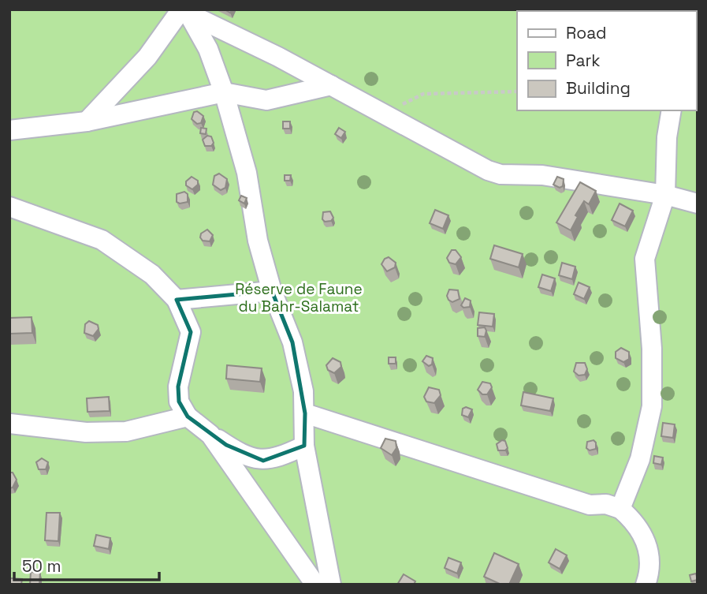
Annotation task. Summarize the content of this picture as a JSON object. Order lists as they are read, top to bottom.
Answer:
{
  "parks": ["Réserve de Faune du Bahr-Salamat"],
  "legend": ["Road", "Park", "Building"],
  "scale_bar": "50 m"
}
